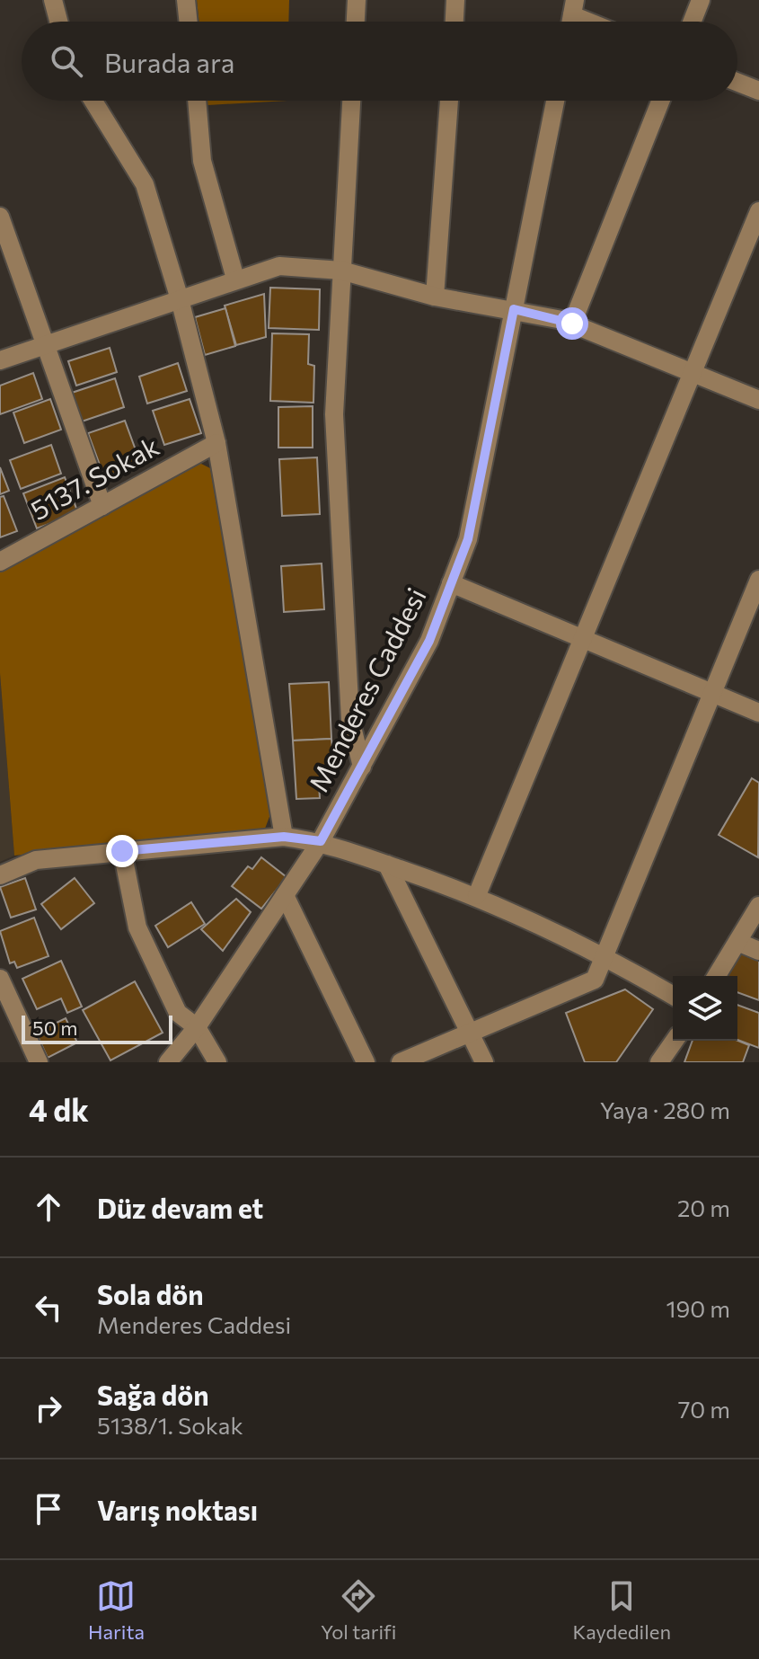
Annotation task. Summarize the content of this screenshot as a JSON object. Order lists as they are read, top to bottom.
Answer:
{
  "streets": {
    "street": ["5137. Sokak", "Menderes Caddesi"]
  },
  "scale_bar": "50 m",
  "page": {
    "search": "Burada ara",
    "scale": "50 m",
    "heading": ["4 dk", "Yaya · 280 m"],
    "list": [
      ["Düz devam et", "20 m"],
      ["Sola dön", "Menderes Caddesi", "190 m"],
      ["Sağa dön", "5138/1. Sokak", "70 m"],
      "Varış noktası"
    ],
    "nav": ["Harita", "Yol tarifi", "Kaydedilen"]
  }
}
